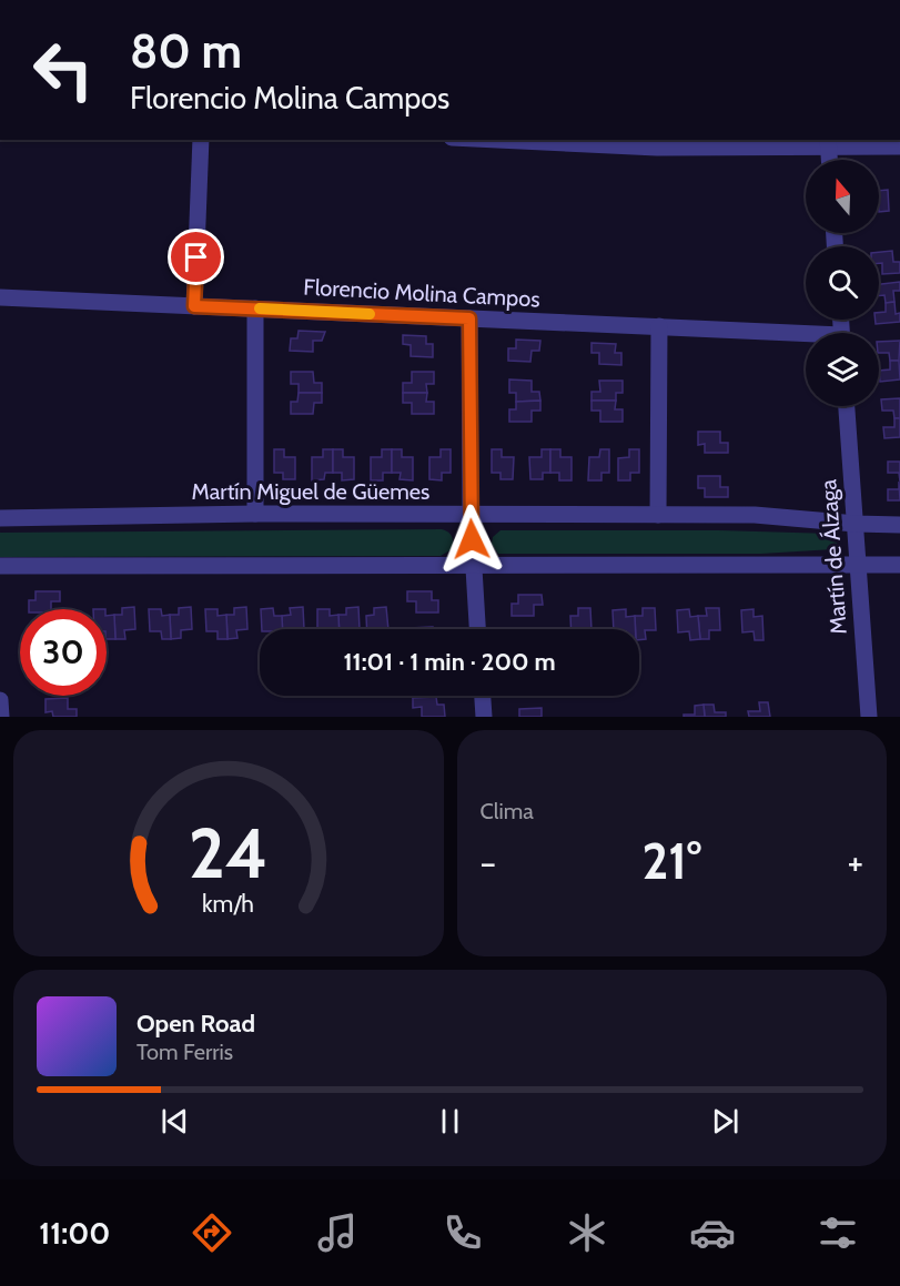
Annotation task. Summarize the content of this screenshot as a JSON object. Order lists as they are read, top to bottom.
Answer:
{
  "streets": {
    "street": ["Florencio Molina Campos", "Martín Miguel de Güemes", "Martín de Álzaga"]
  },
  "crossings": [
    ["Martín Miguel de Güemes", "Martín de Álzaga"]
  ],
  "north": "top",
  "page": {
    "turn": ["80 m", "Florencio Molina Campos"],
    "limit": "30",
    "trip": "11:01 · 1 min · 200 m",
    "tile": "Clima",
    "heat": ["−", "21°", "+"],
    "song": ["Open Road", "Tom Ferris"],
    "tabs": "11:00",
    "gauge": ["24", "km/h"]
  }
}
